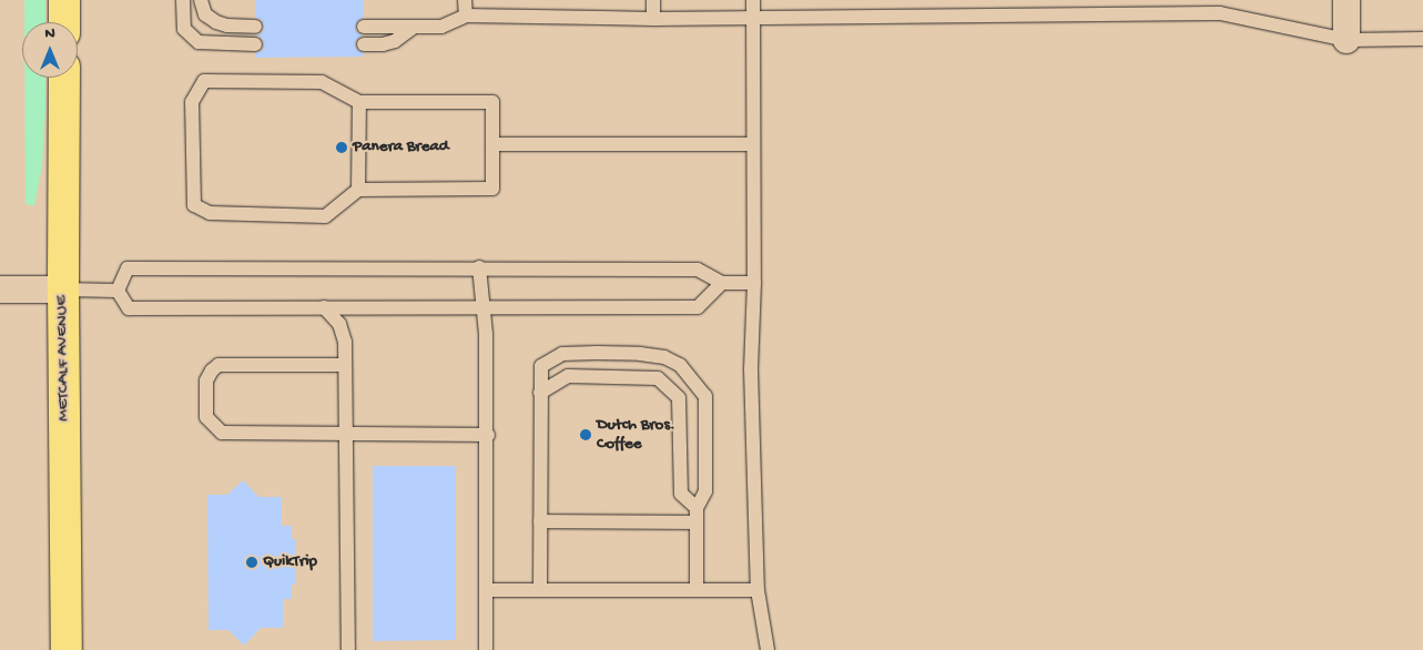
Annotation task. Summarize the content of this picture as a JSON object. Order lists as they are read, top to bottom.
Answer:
{
  "streets": {
    "main road": ["METCALF AVENUE"]
  },
  "places": ["Panera Bread", "Dutch Bros. Coffee", "QuikTrip"],
  "north": "top"
}
